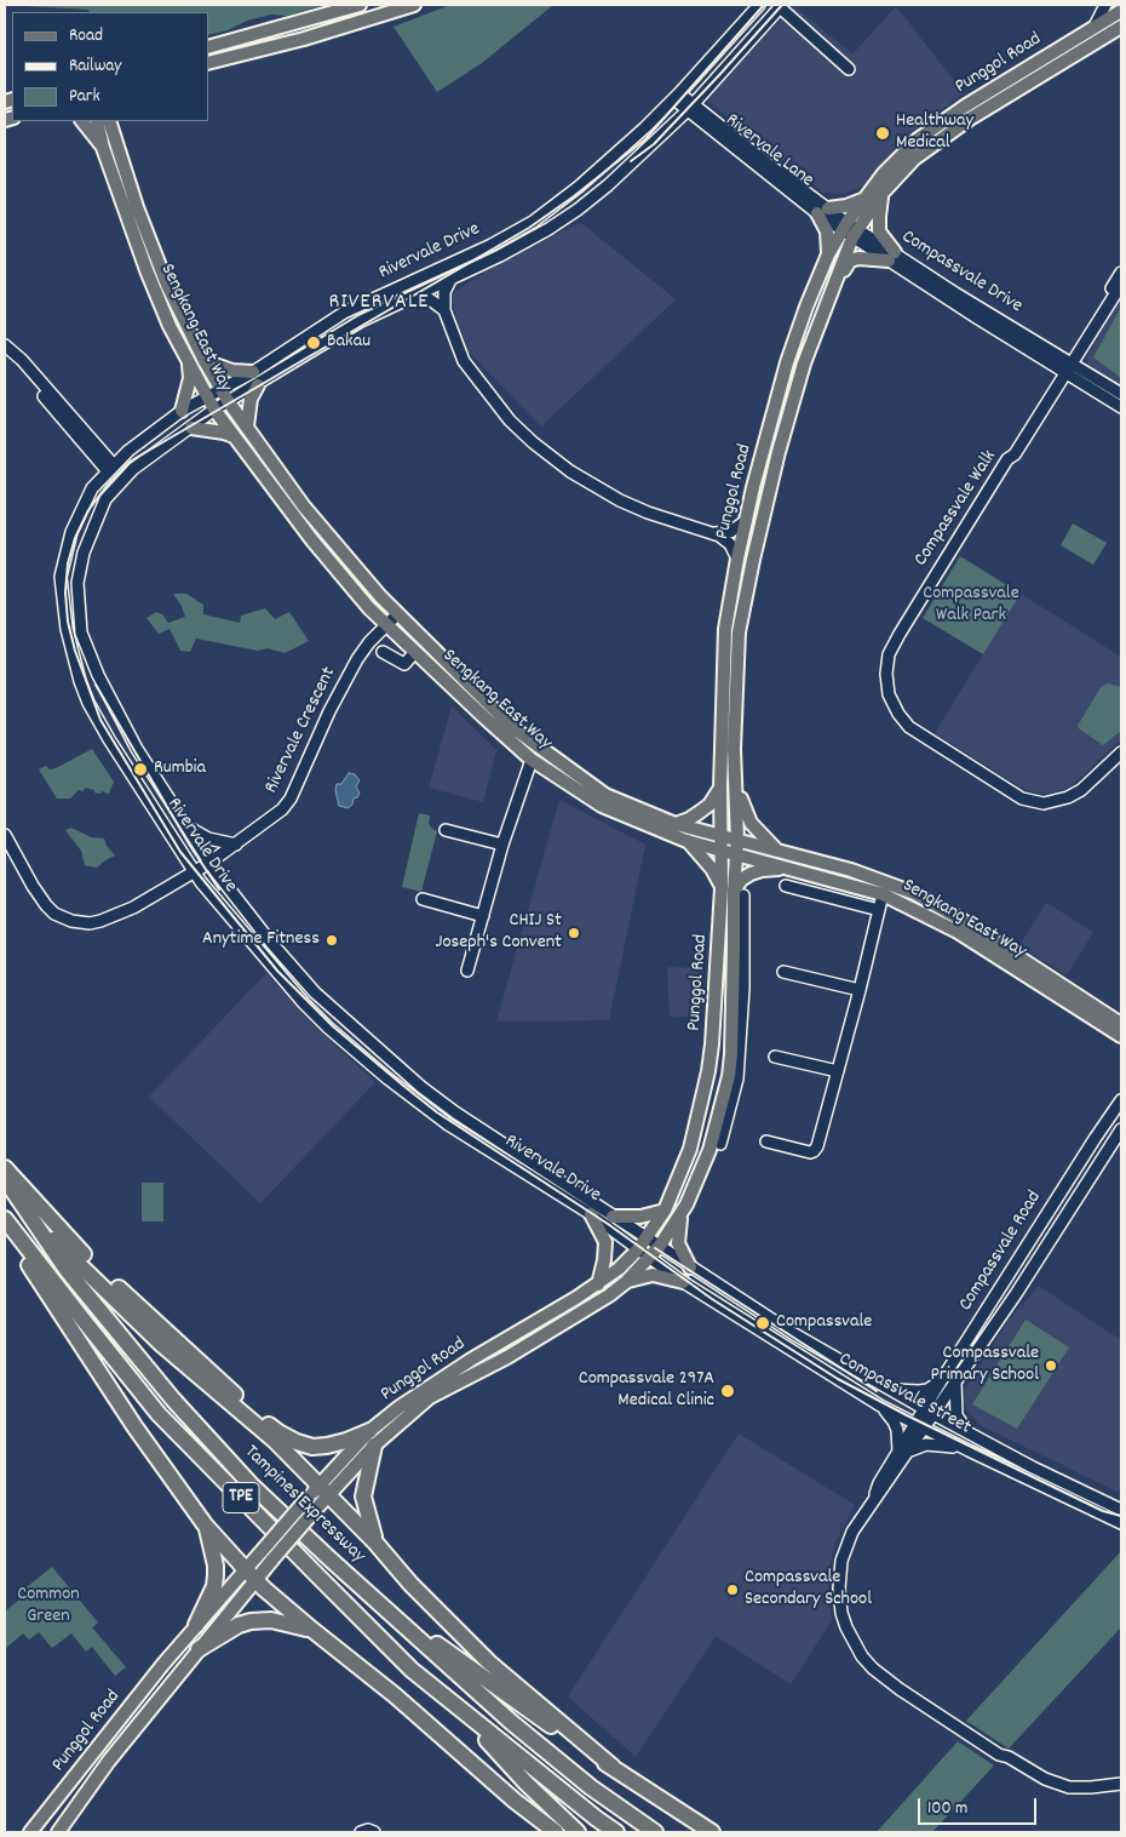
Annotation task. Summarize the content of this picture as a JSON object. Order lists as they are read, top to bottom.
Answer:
{
  "streets": {
    "highway": ["TPE", "Tampines Expressway"],
    "main road": ["Punggol Road", "Sengkang East Way"],
    "street": [
      "Rivervale Lane",
      "Rivervale Drive",
      "Compassvale Drive",
      "Compassvale Walk",
      "Rivervale Crescent",
      "Compassvale Road",
      "Compassvale Street"
    ]
  },
  "crossings": [
    ["Punggol Road", "Rivervale Lane"],
    ["Punggol Road", "Rivervale Drive"],
    ["Punggol Road", "Compassvale Drive"],
    ["Punggol Road", "Sengkang East Way"],
    ["Punggol Road", "Compassvale Street"],
    ["Rivervale Lane", "Rivervale Drive"],
    ["Rivervale Lane", "Compassvale Drive"],
    ["Rivervale Drive", "Sengkang East Way"],
    ["Rivervale Drive", "Rivervale Crescent"],
    ["Rivervale Drive", "Compassvale Street"],
    ["Compassvale Drive", "Compassvale Walk"],
    ["Sengkang East Way", "Rivervale Crescent"],
    ["Compassvale Road", "Compassvale Street"]
  ],
  "districts": ["RIVERVALE"],
  "parks": ["Compassvale Walk Park", "Common Green"],
  "places": [
    "Healthway Medical",
    "Bakau",
    "Rumbia",
    "CHIJ St Joseph's Convent",
    "Anytime Fitness",
    "Compassvale",
    "Compassvale Primary School",
    "Compassvale 297A Medical Clinic",
    "Compassvale Secondary School"
  ],
  "legend": ["Road", "Railway", "Park"],
  "scale_bar": "100 m"
}
